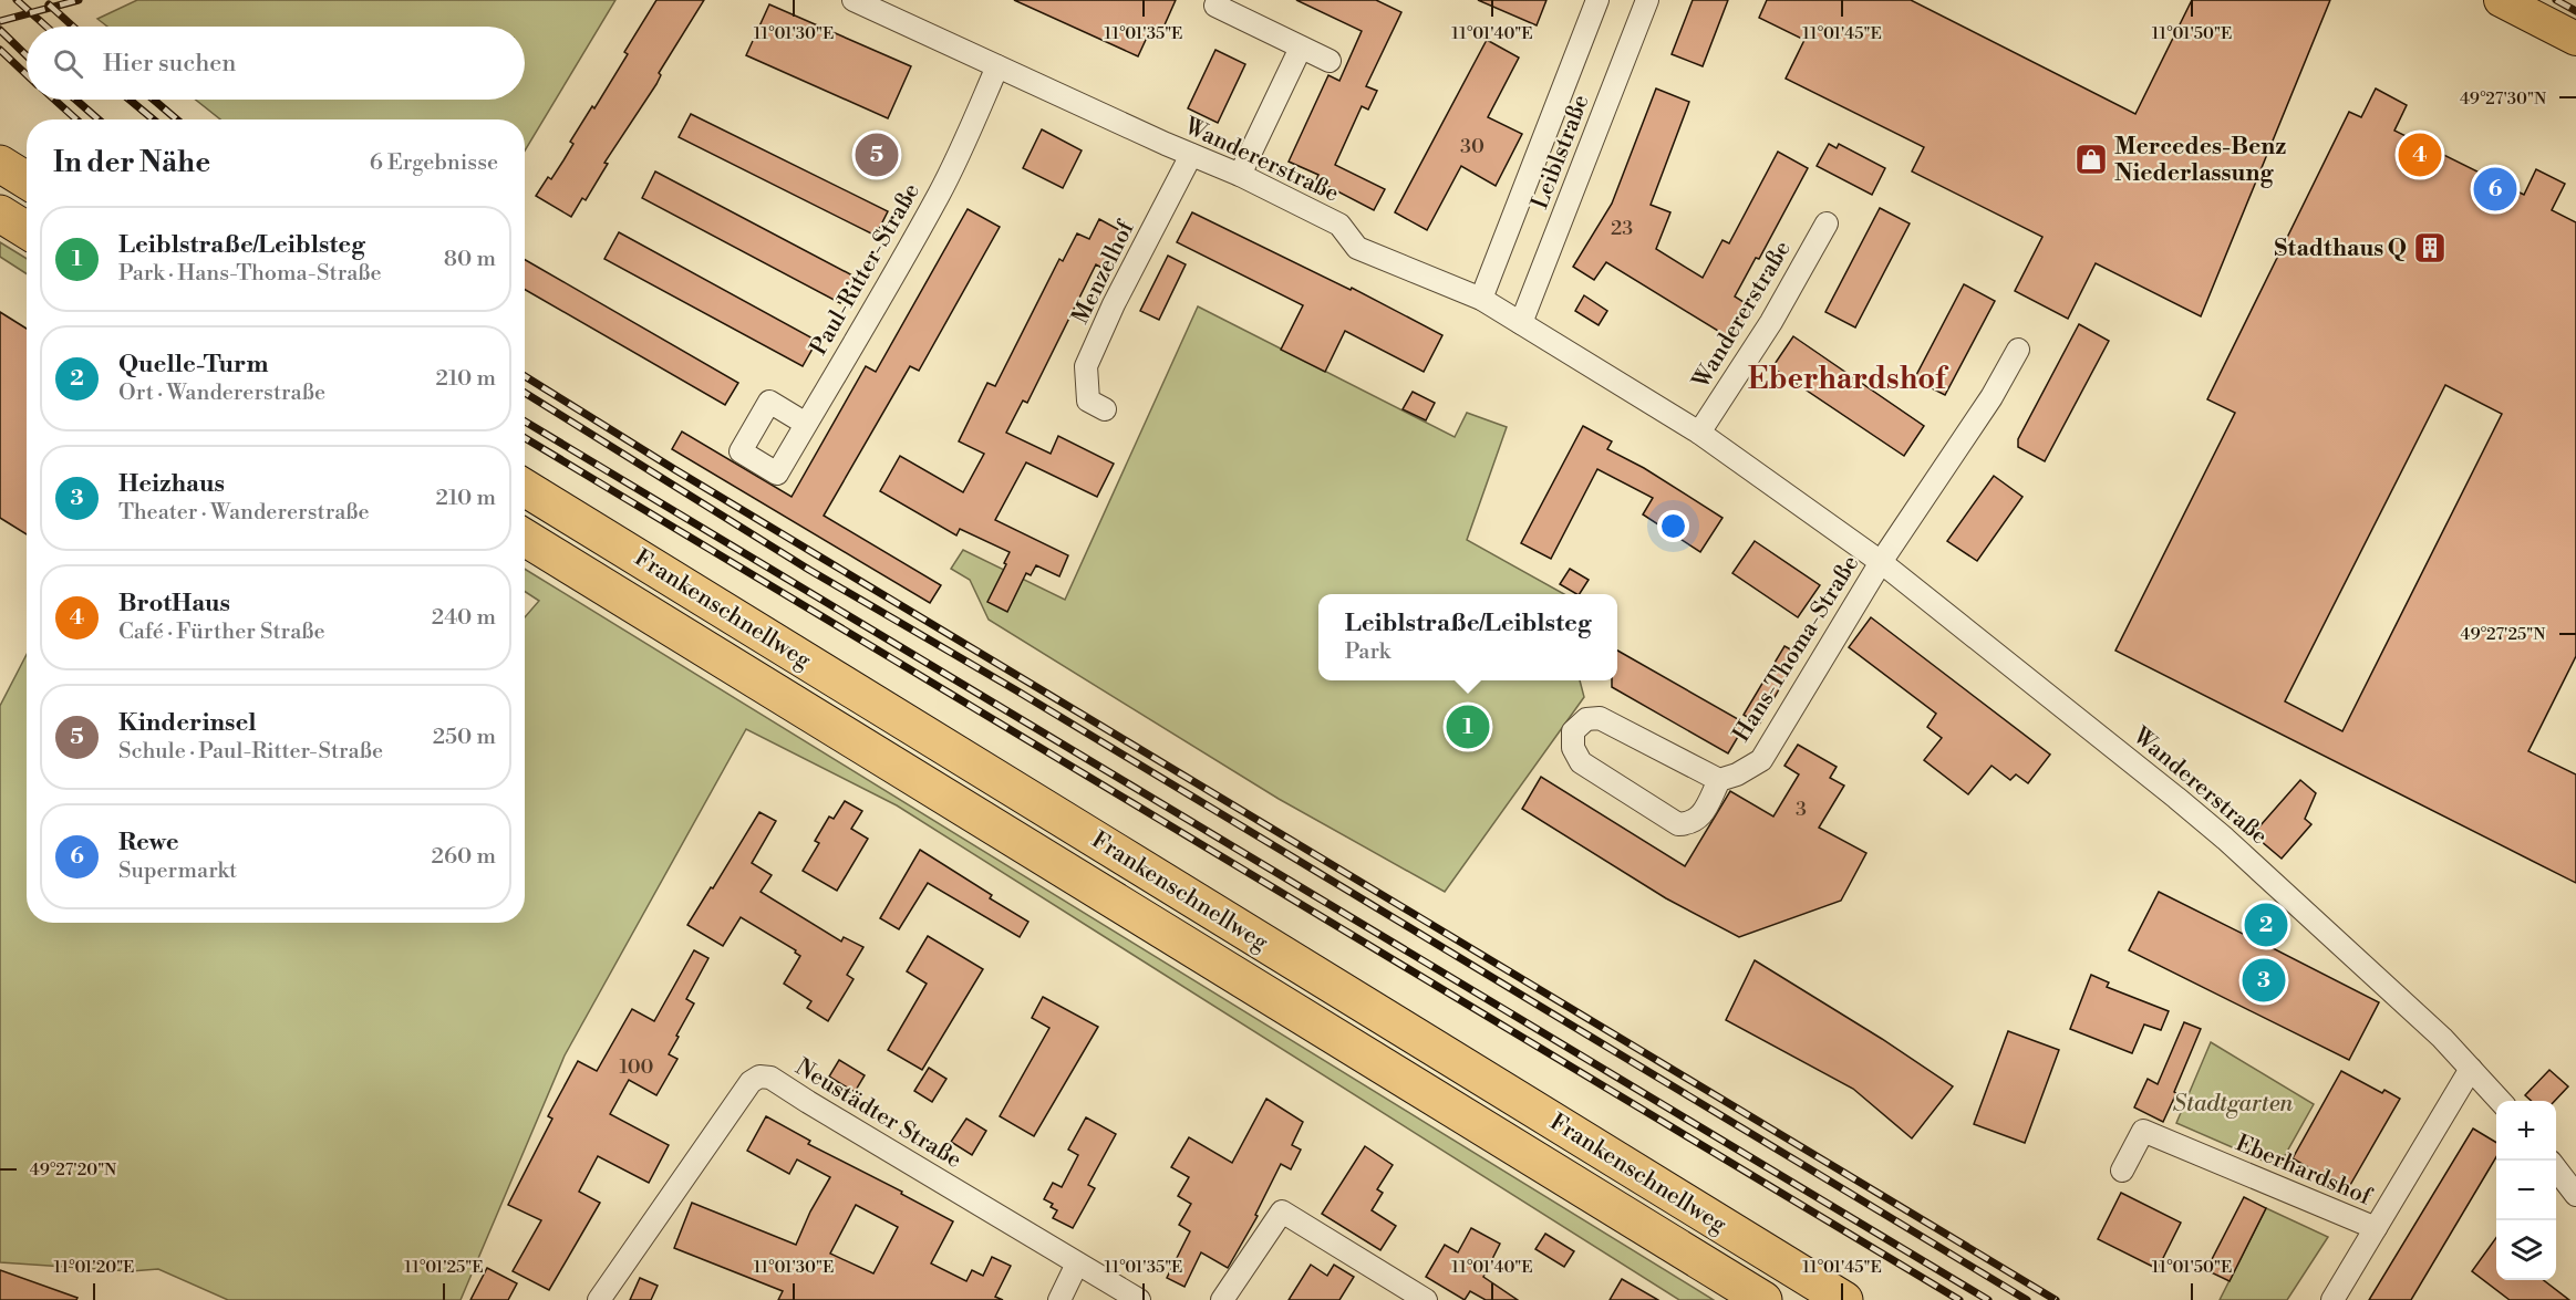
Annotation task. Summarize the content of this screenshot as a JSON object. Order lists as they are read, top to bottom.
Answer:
{
  "streets": {
    "highway": ["Frankenschnellweg"],
    "street": [
      "Leiblstraße",
      "Wandererstraße",
      "Paul-Ritter-Straße",
      "Menzelhof",
      "Hans-Thoma-Straße",
      "Neustädter Straße",
      "Eberhardshof"
    ]
  },
  "crossings": [
    ["Leiblstraße", "Wandererstraße"],
    ["Wandererstraße", "Paul-Ritter-Straße"],
    ["Wandererstraße", "Menzelhof"],
    ["Wandererstraße", "Hans-Thoma-Straße"]
  ],
  "districts": ["Eberhardshof"],
  "parks": ["Stadtgarten"],
  "places": {
    "shop": ["Mercedes-Benz Niederlassung"],
    "building": ["Stadthaus Q"]
  },
  "house_numbers": [
    "30",
    "23",
    "3",
    "100"
  ],
  "page": {
    "search": "Hier suchen",
    "heading": ["In der Nähe", "6 Ergebnisse"],
    "pins": [
      "4",
      "5",
      "6",
      "1",
      "2",
      "3"
    ],
    "list": [
      {
        "mark": "1",
        "name": "Leiblstraße/Leiblsteg",
        "note": "Park · Hans-Thoma-Straße",
        "value": "80 m"
      },
      {
        "mark": "2",
        "name": "Quelle-Turm",
        "note": "Ort · Wandererstraße",
        "value": "210 m"
      },
      {
        "mark": "3",
        "name": "Heizhaus",
        "note": "Theater · Wandererstraße",
        "value": "210 m"
      },
      {
        "mark": "4",
        "name": "BrotHaus",
        "note": "Café · Fürther Straße",
        "value": "240 m"
      },
      {
        "mark": "5",
        "name": "Kinderinsel",
        "note": "Schule · Paul-Ritter-Straße",
        "value": "250 m"
      },
      {
        "mark": "6",
        "name": "Rewe",
        "note": "Supermarkt",
        "value": "260 m"
      }
    ],
    "popup": ["Leiblstraße/Leiblsteg", "Park"],
    "map_buttons": ["+", "−"]
  },
  "coordinates": [
    "11°01'30\"E",
    "11°01'35\"E",
    "11°01'40\"E",
    "11°01'45\"E",
    "11°01'50\"E",
    "49°27'30\"N",
    "49°27'25\"N",
    "49°27'20\"N",
    "11°01'20\"E",
    "11°01'25\"E"
  ]
}
